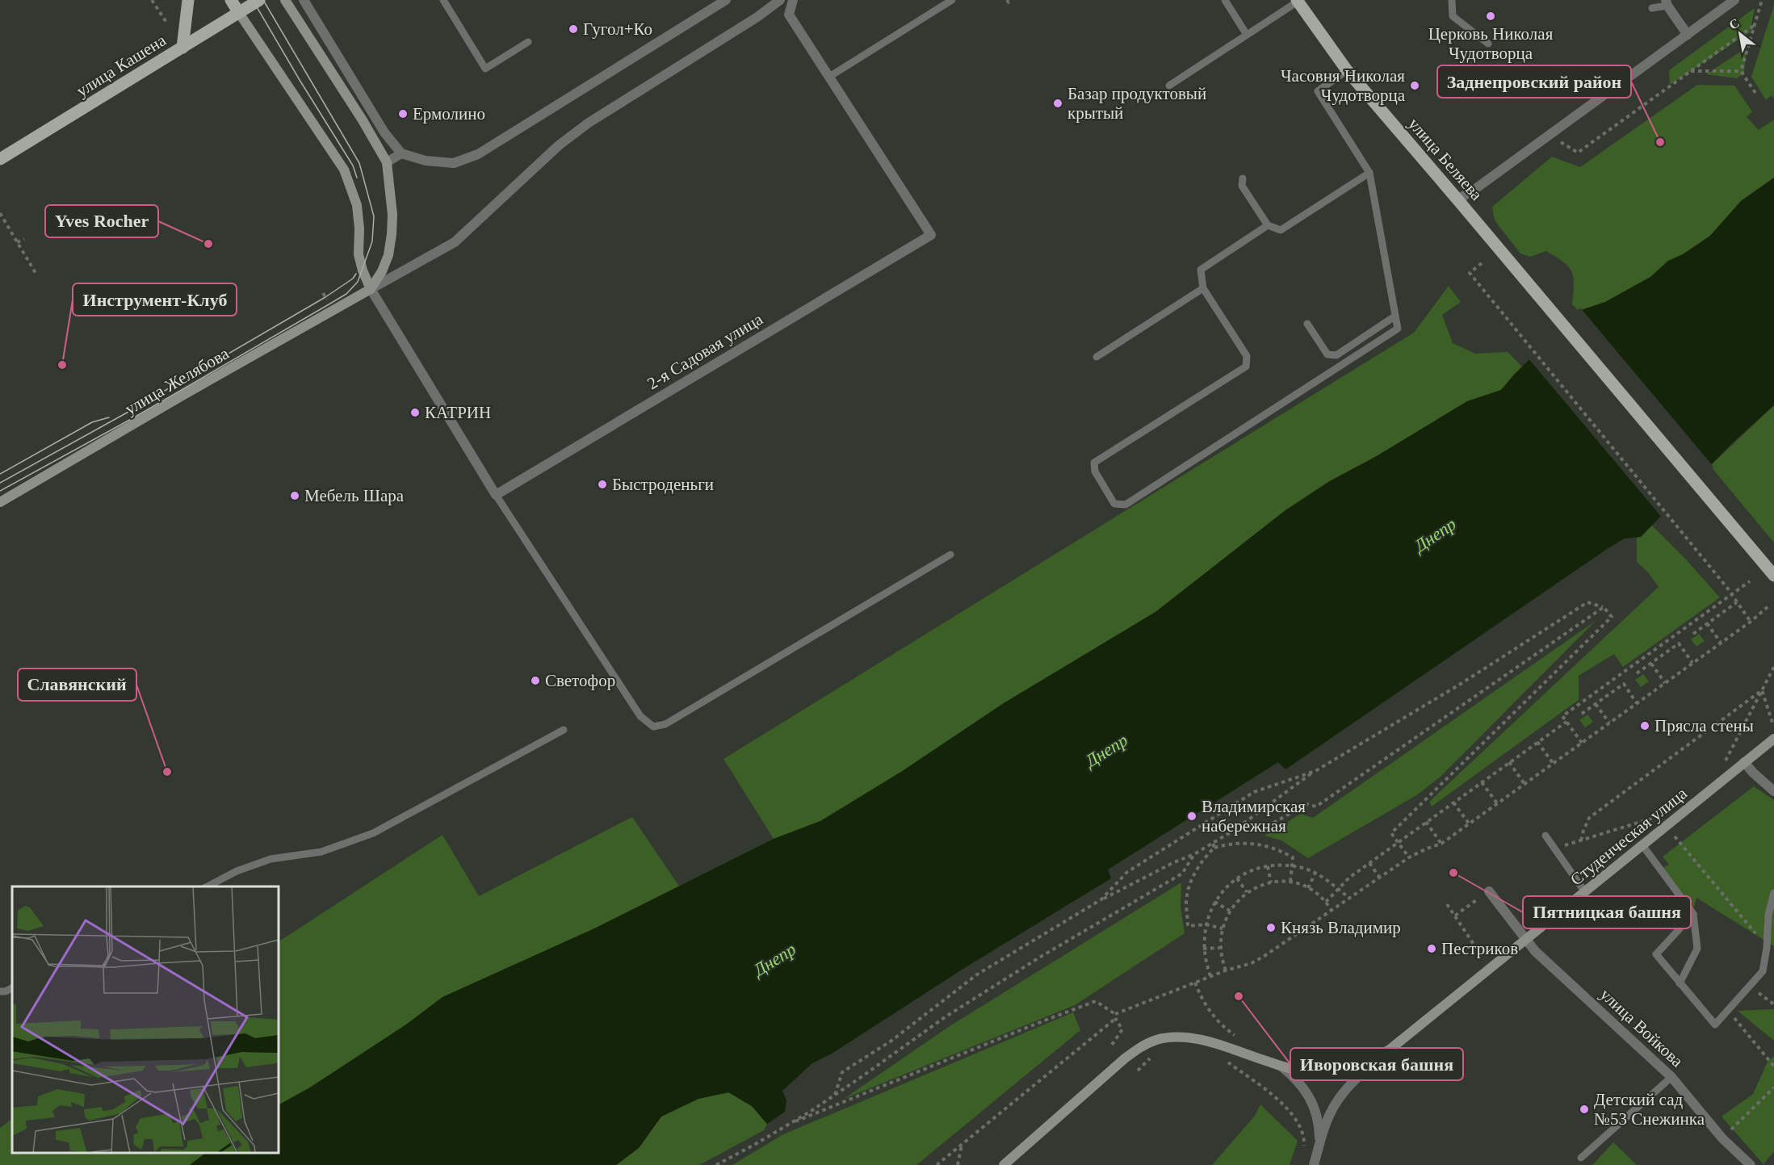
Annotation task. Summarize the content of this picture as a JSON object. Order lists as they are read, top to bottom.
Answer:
{
  "streets": {
    "main road": [
      "улица Кашена",
      "улица Беляева",
      "улица Желябова",
      "Студенческая улица"
    ],
    "street": ["2-я Садовая улица", "улица Войкова"]
  },
  "crossings": [
    ["Студенческая улица", "улица Войкова"]
  ],
  "water": ["Днепр"],
  "places": [
    "Церковь Николая Чудотворца",
    "Гугол+Ко",
    "Часовня Николая Чудотворца",
    "Базар продуктовый крытый",
    "Ермолино",
    "Заднепровский район",
    "Yves Rocher",
    "Инструмент-Клуб",
    "КАТРИН",
    "Быстроденьги",
    "Мебель Шара",
    "Светофор",
    "Прясла стены",
    "Славянский",
    "Владимирская набережная",
    "Пятницкая башня",
    "Князь Владимир",
    "Пестриков",
    "Иворовская башня",
    "Детский сад №53 Снежинка"
  ],
  "north": "top left"
}
